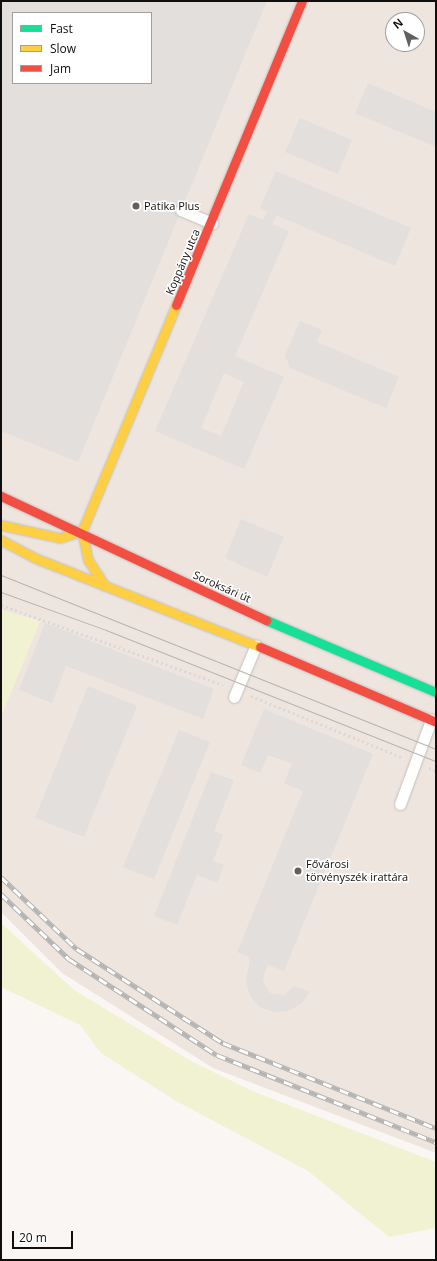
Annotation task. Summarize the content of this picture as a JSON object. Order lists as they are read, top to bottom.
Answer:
{
  "streets": {
    "main road": ["Koppány utca", "Soroksári út"]
  },
  "crossings": [
    ["Koppány utca", "Soroksári út"]
  ],
  "places": ["Patika Plus", "Fővárosi törvényszék irattára"],
  "legend": ["Fast", "Slow", "Jam"],
  "scale_bar": "20 m",
  "north": "top left"
}
